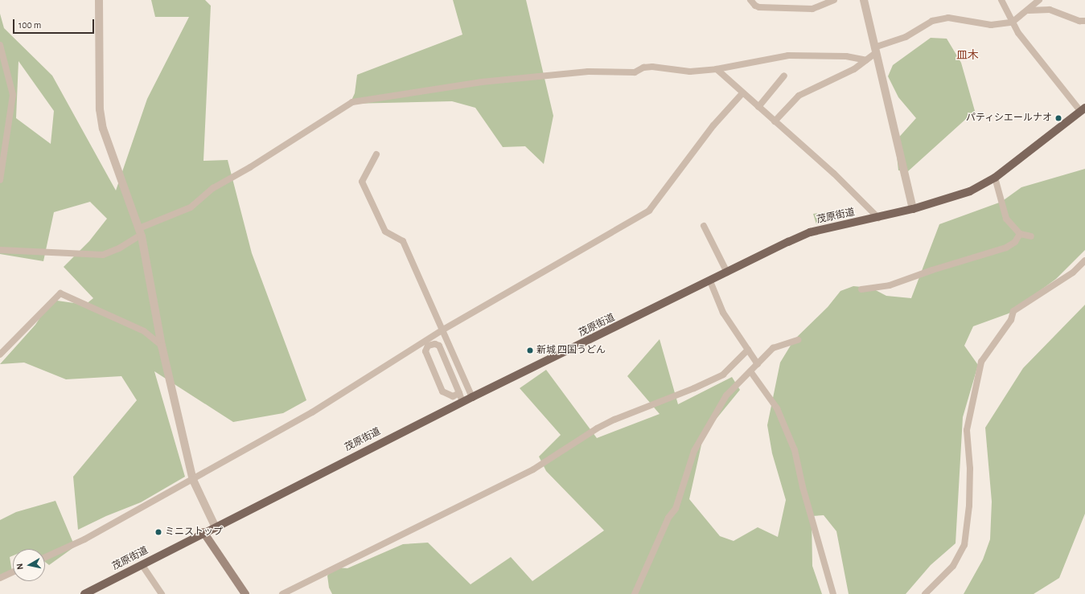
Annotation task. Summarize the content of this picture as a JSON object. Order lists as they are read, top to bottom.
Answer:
{
  "streets": {
    "main road": ["茂原街道"]
  },
  "districts": ["皿木"],
  "places": ["パティシエールナオ", "新城 四国うどん", "ミニストップ"],
  "scale_bar": "100 m",
  "north": "left"
}
